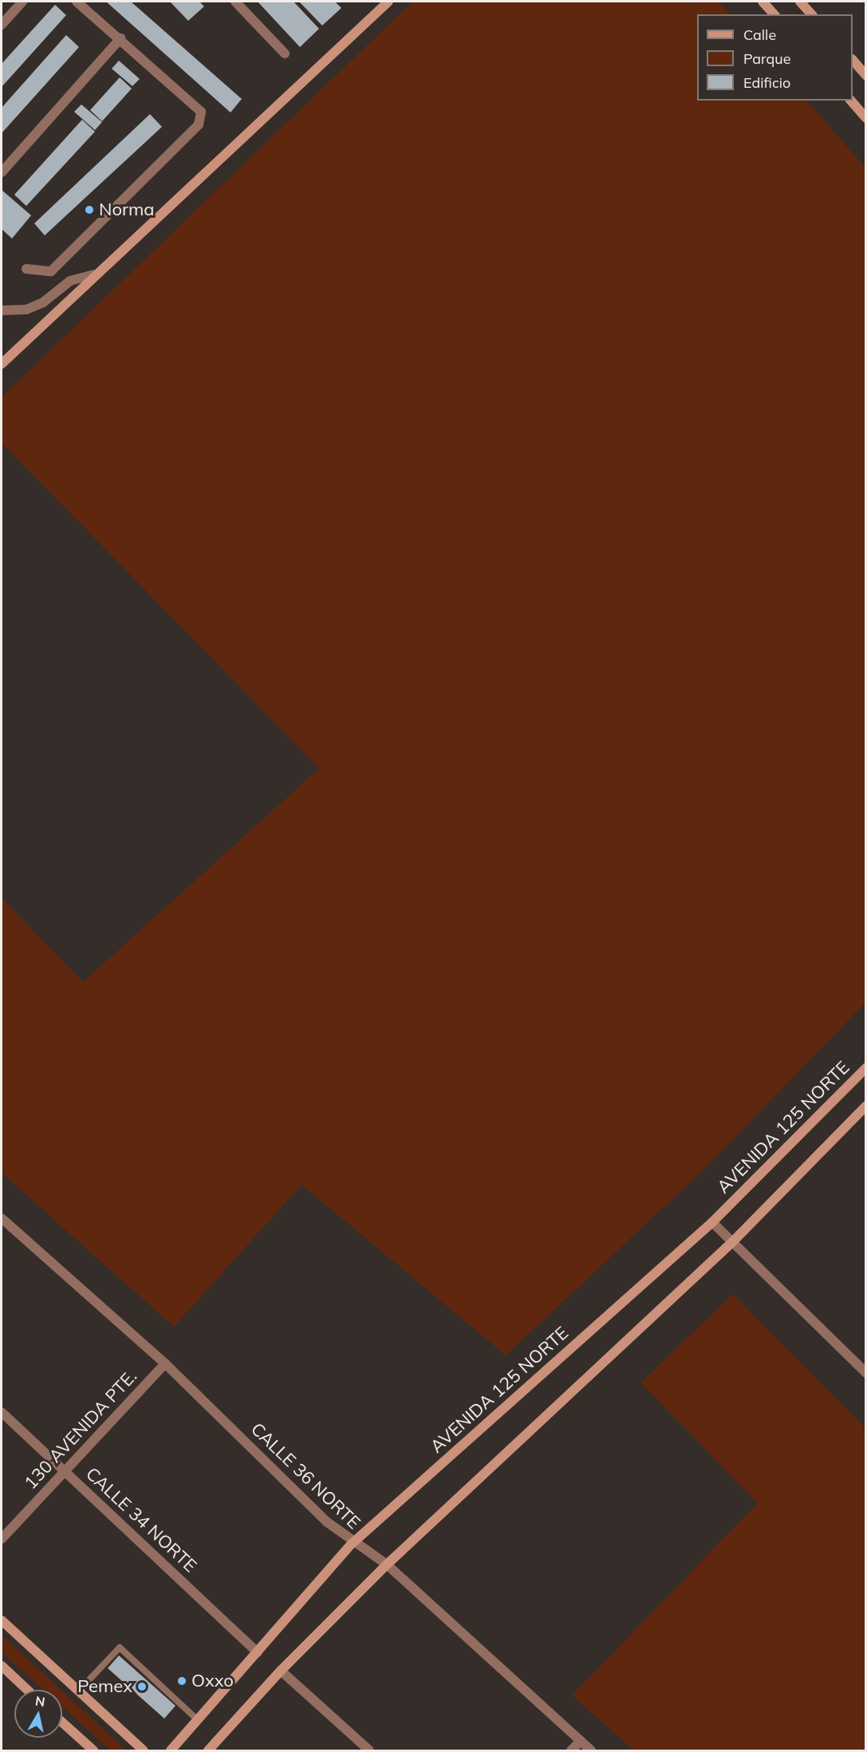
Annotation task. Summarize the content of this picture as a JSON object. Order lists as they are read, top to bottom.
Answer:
{
  "streets": {
    "main road": ["AVENIDA 125 NORTE"],
    "street": ["130 AVENIDA PTE.", "CALLE 36 NORTE", "CALLE 34 NORTE"]
  },
  "crossings": [
    ["AVENIDA 125 NORTE", "CALLE 36 NORTE"],
    ["AVENIDA 125 NORTE", "CALLE 34 NORTE"],
    ["130 AVENIDA PTE.", "CALLE 36 NORTE"],
    ["130 AVENIDA PTE.", "CALLE 34 NORTE"]
  ],
  "places": ["Norma", "Oxxo", "Pemex"],
  "legend": ["Calle", "Parque", "Edificio"],
  "north": "top"
}
